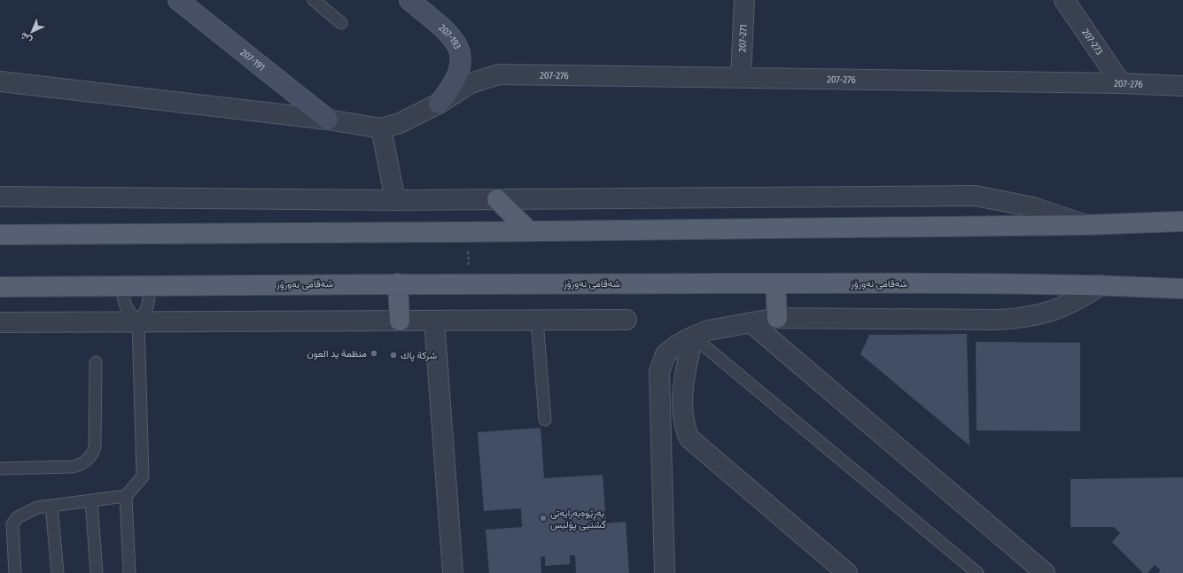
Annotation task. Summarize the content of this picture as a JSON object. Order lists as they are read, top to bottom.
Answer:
{
  "streets": {
    "main road": ["شەقامی نەورۆز"],
    "street": [
      "207-193",
      "207-271",
      "207-273",
      "207-191",
      "207-276"
    ]
  },
  "crossings": [
    ["207-193", "207-276"],
    ["207-271", "207-276"],
    ["207-273", "207-276"]
  ],
  "places": ["منظمة يد العون", "شركة پاك", "بەڕێوەبەرایەتی گشتیی پۆلیس"],
  "north": "bottom left"
}
